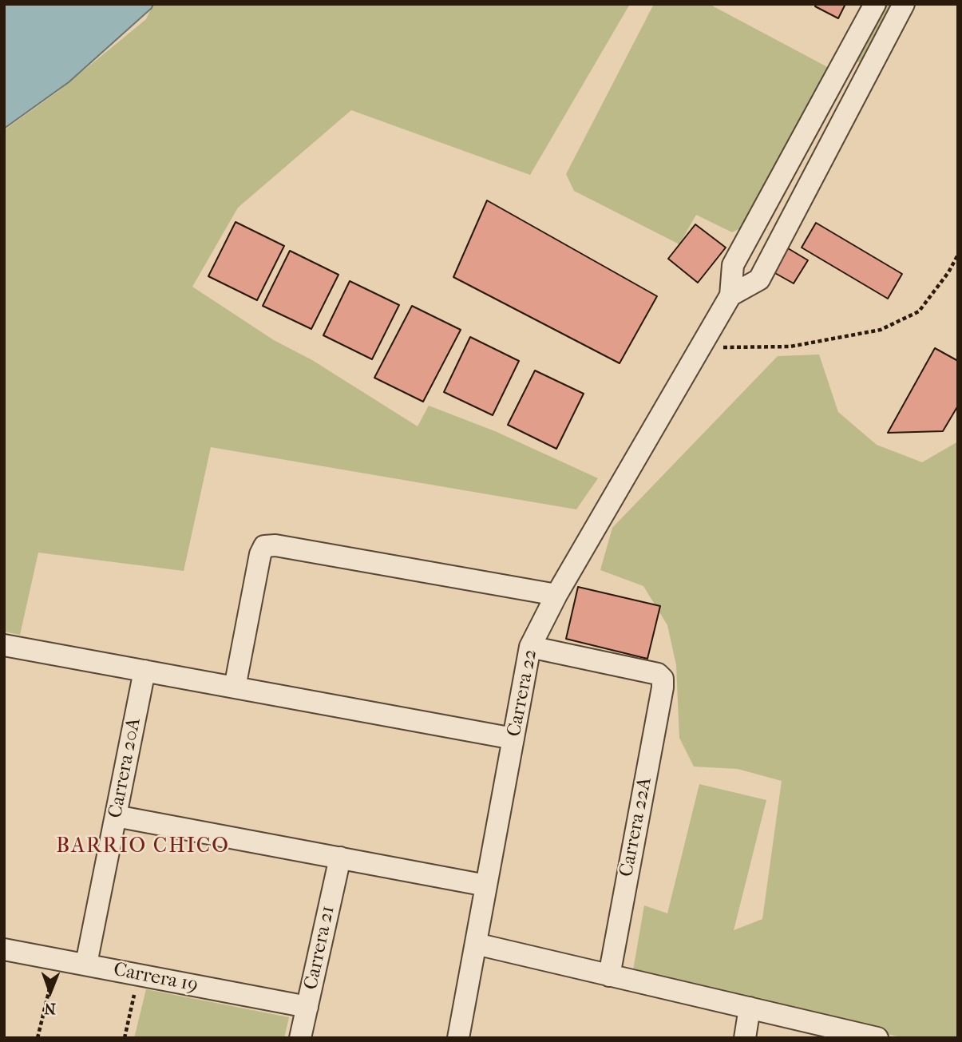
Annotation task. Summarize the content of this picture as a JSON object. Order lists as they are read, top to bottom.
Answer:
{
  "streets": {
    "street": [
      "Carrera 22",
      "Carrera 20A",
      "Carrera 22A",
      "Carrera 21",
      "Carrera 19"
    ]
  },
  "crossings": [
    ["Carrera 22", "Carrera 22A"],
    ["Carrera 20A", "Carrera 19"],
    ["Carrera 21", "Carrera 19"]
  ],
  "districts": ["BARRIO CHICO"],
  "north": "bottom"
}
